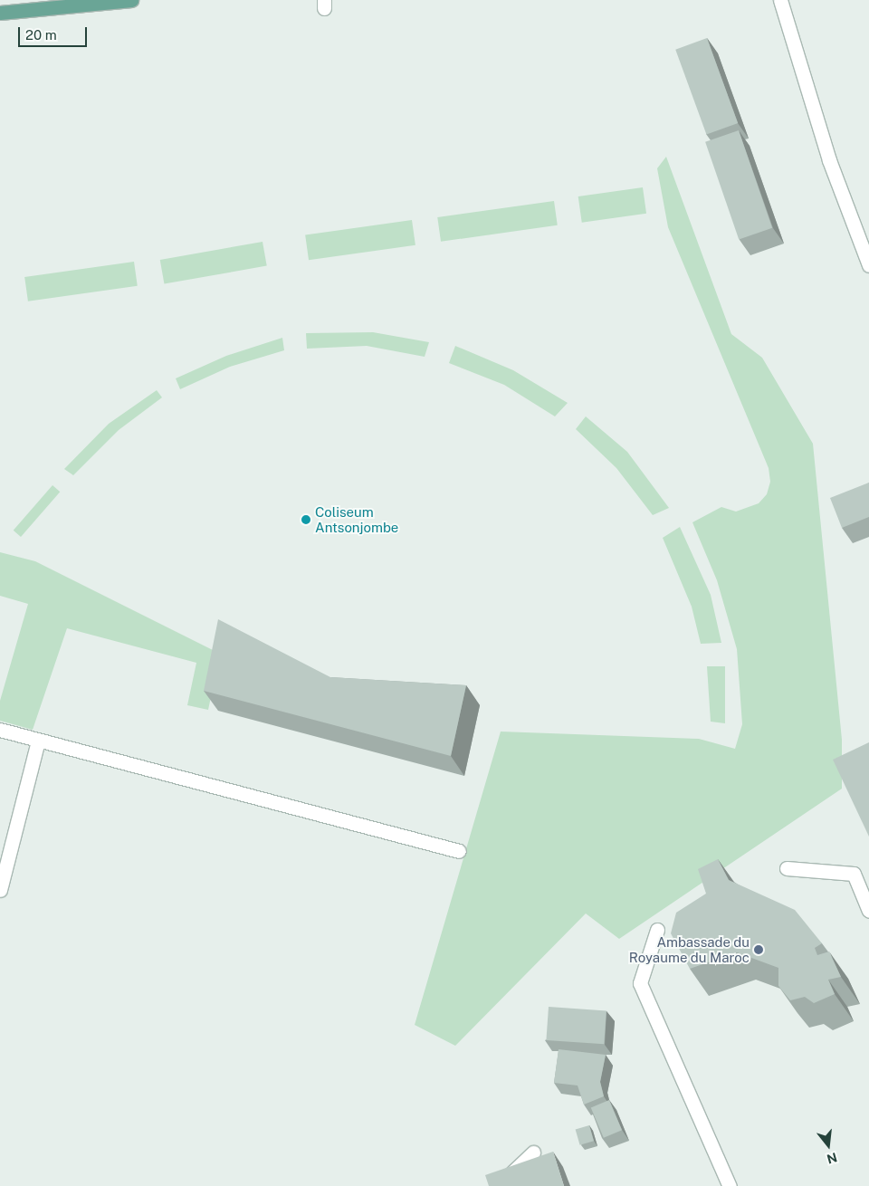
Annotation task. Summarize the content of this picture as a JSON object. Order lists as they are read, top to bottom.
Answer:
{
  "places": ["Coliseum Antsonjombe", "Ambassade du Royaume du Maroc"],
  "scale_bar": "20 m",
  "north": "bottom"
}
